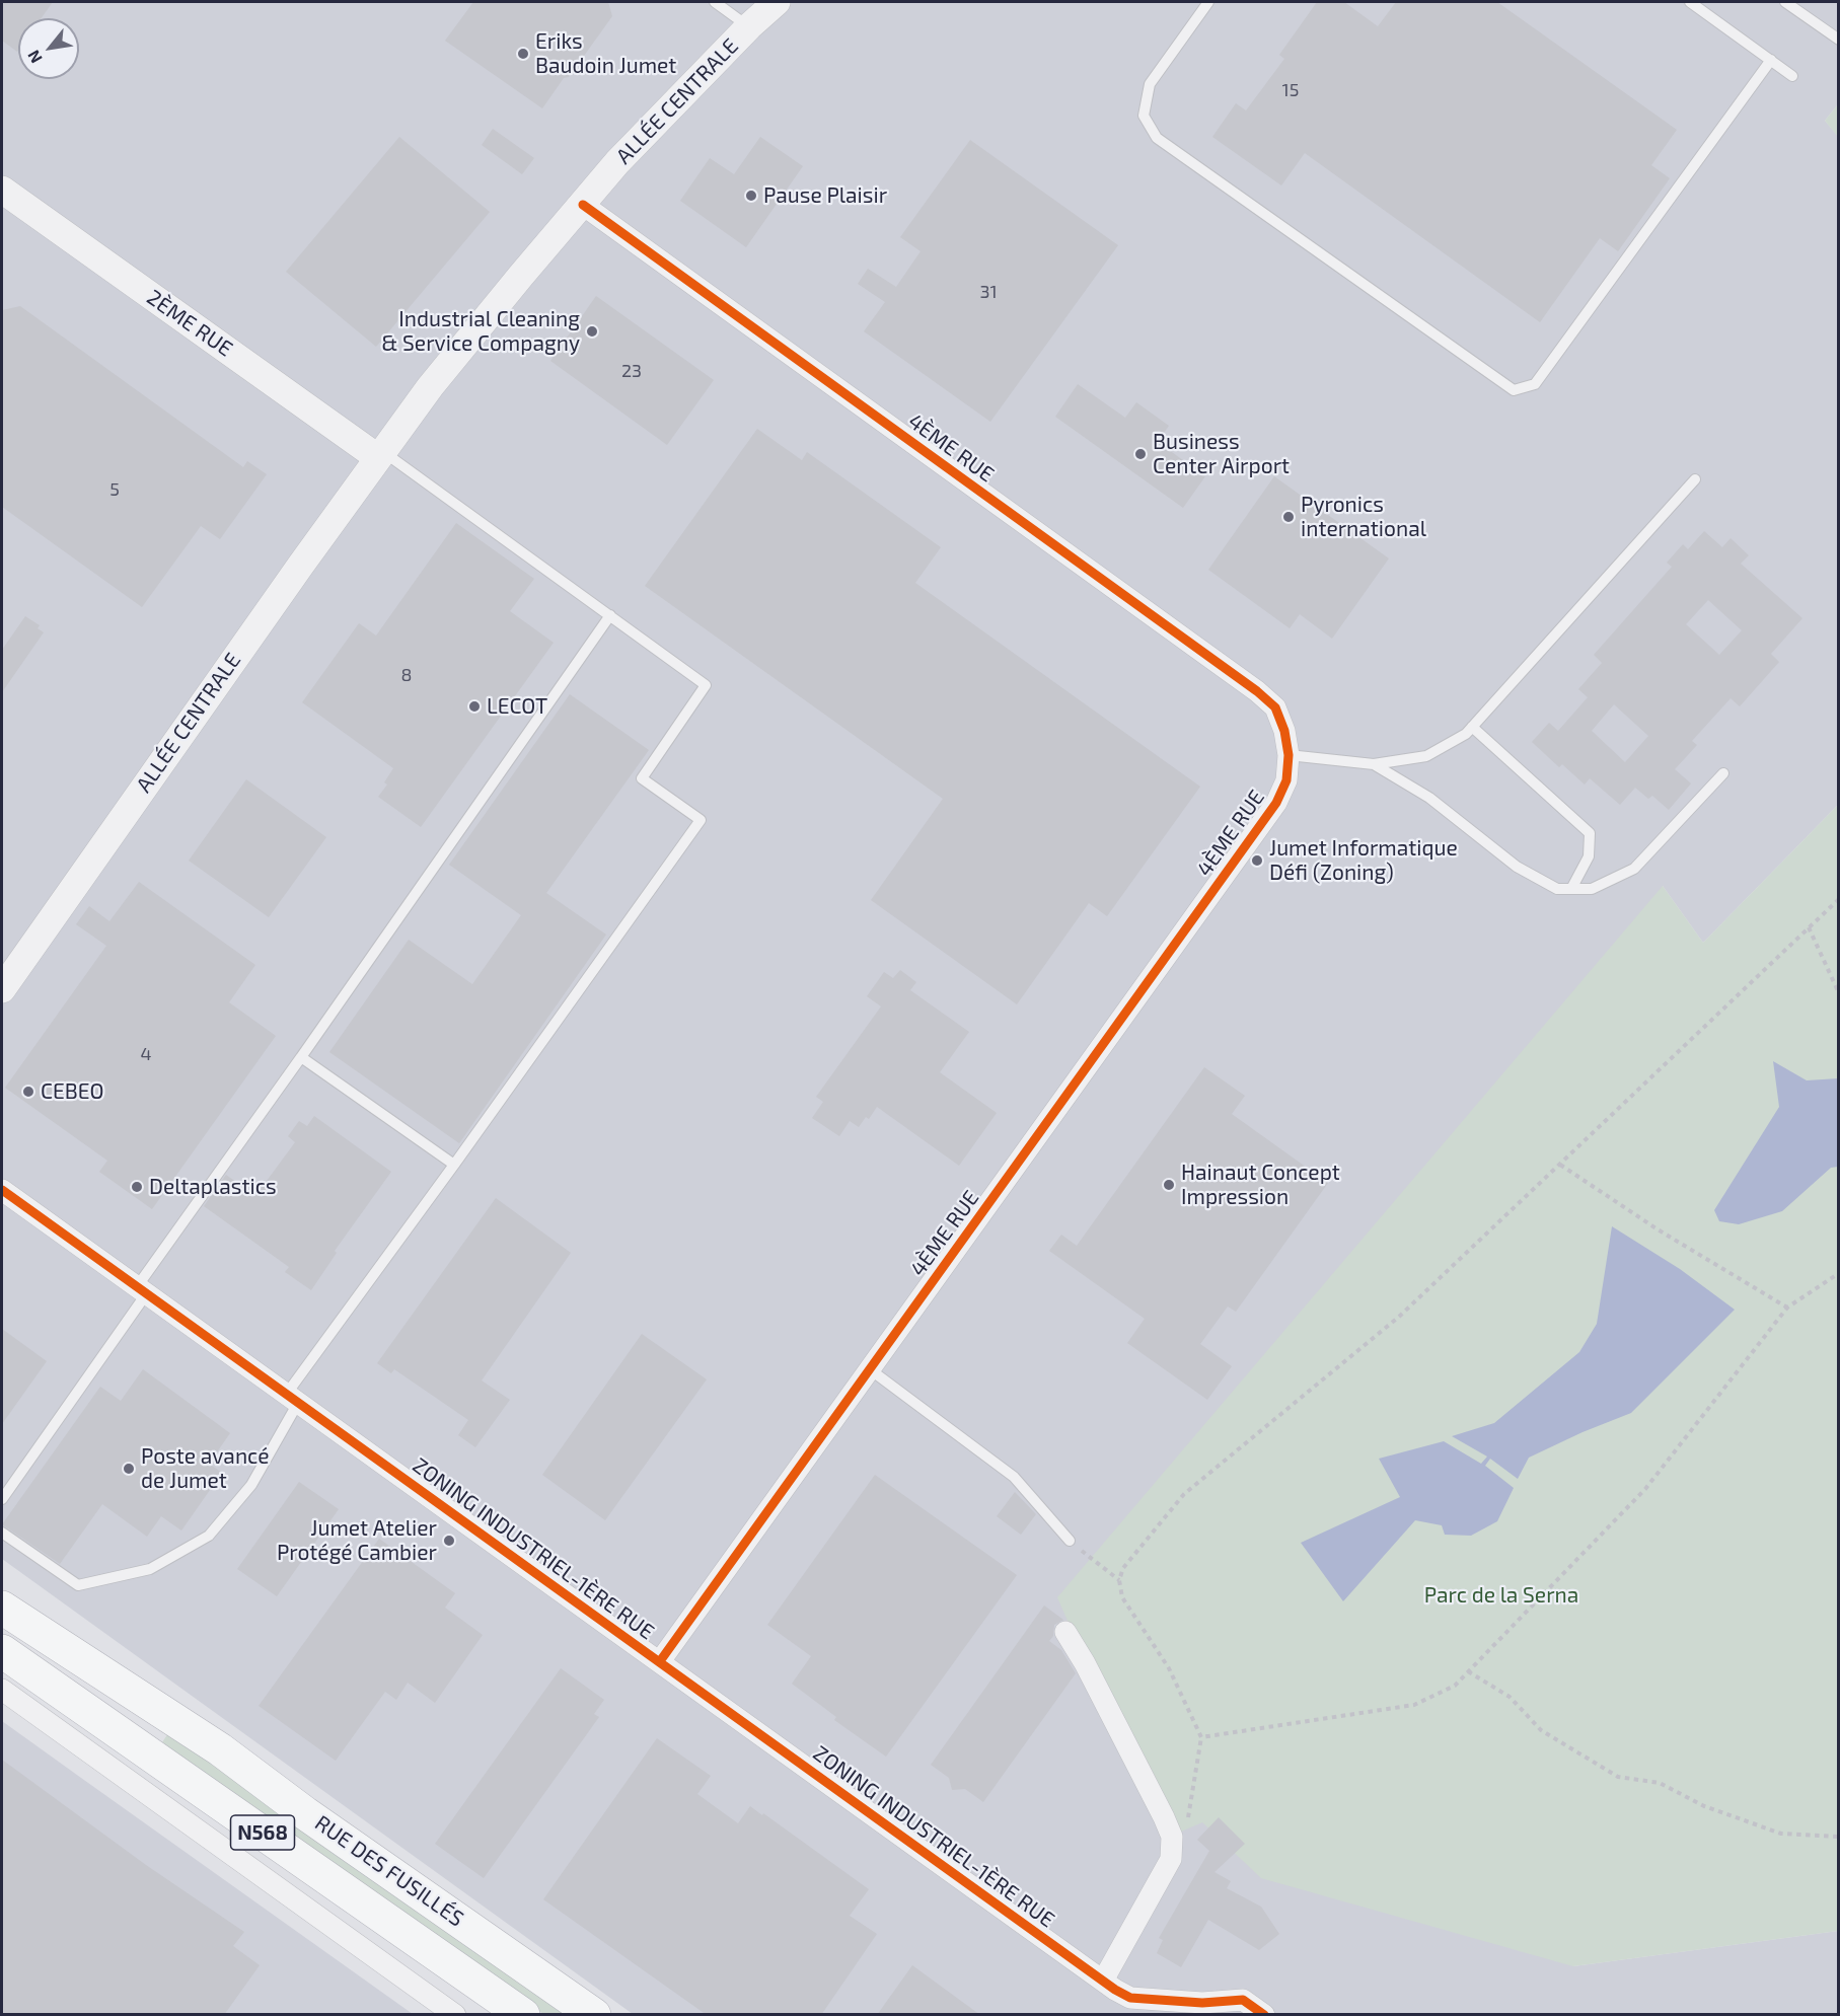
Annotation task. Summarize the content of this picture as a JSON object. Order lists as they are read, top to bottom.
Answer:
{
  "streets": {
    "highway": ["N568", "RUE DES FUSILLÉS"],
    "street": [
      "ALLÉE CENTRALE",
      "2ÈME RUE",
      "4ÈME RUE",
      "ZONING INDUSTRIEL-1ÈRE RUE"
    ]
  },
  "crossings": [
    ["ALLÉE CENTRALE", "2ÈME RUE"],
    ["ALLÉE CENTRALE", "4ÈME RUE"],
    ["4ÈME RUE", "ZONING INDUSTRIEL-1ÈRE RUE"]
  ],
  "parks": ["Parc de la Serna"],
  "places": [
    "Eriks Baudoin Jumet",
    "Pause Plaisir",
    "Industrial Cleaning & Service Compagny",
    "Business Center Airport",
    "Pyronics international",
    "LECOT",
    "Jumet Informatique Défi (Zoning)",
    "CEBEO",
    "Hainaut Concept Impression",
    "Deltaplastics",
    "Poste avancé de Jumet",
    "Jumet Atelier Protégé Cambier"
  ],
  "house_numbers": [
    "15",
    "31",
    "23",
    "5",
    "8",
    "4"
  ],
  "north": "bottom left"
}
